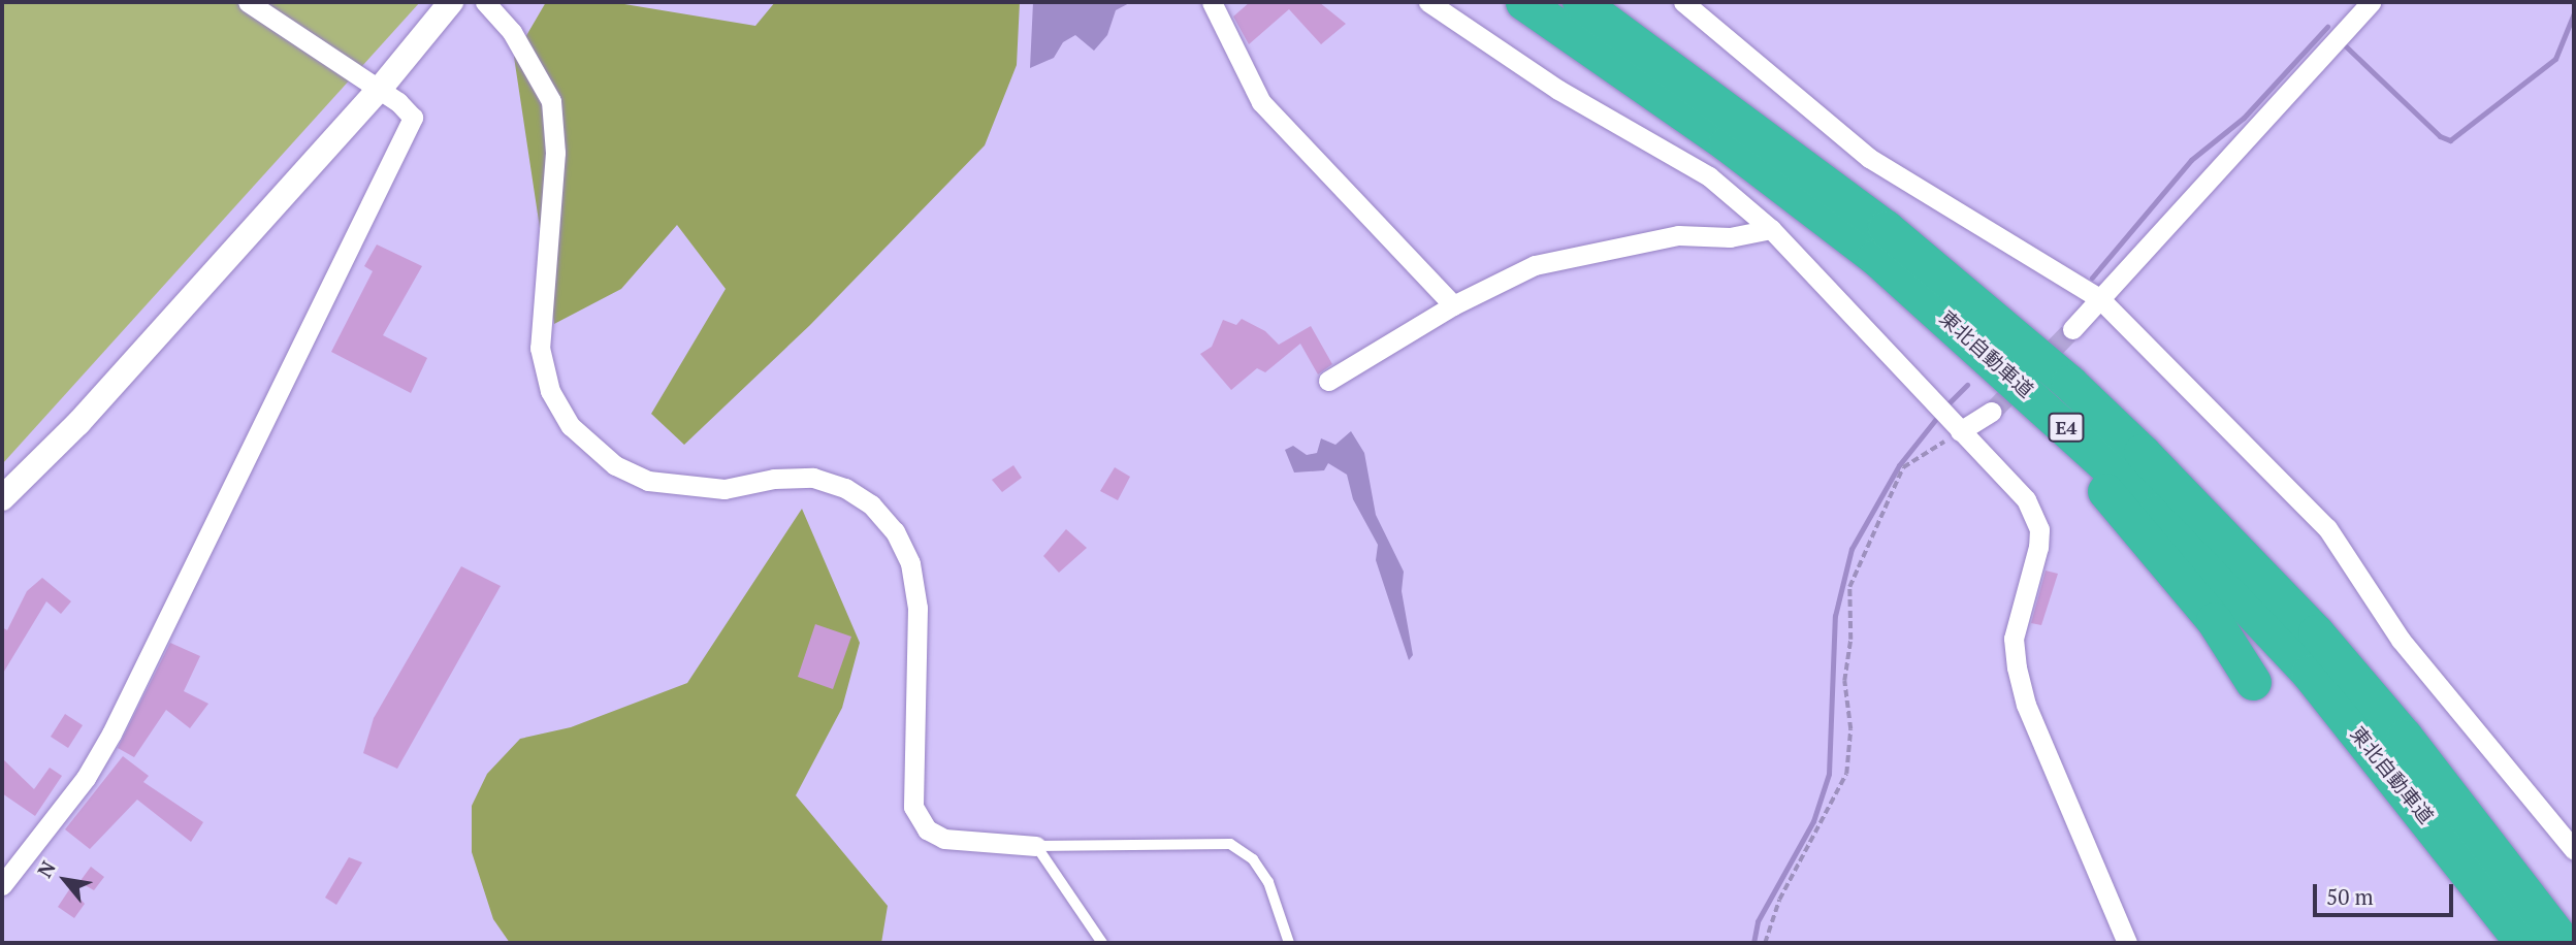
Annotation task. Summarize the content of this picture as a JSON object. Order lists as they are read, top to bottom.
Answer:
{
  "streets": {
    "highway": ["東北自動車道", "E4"]
  },
  "scale_bar": "50 m",
  "north": "top left"
}
